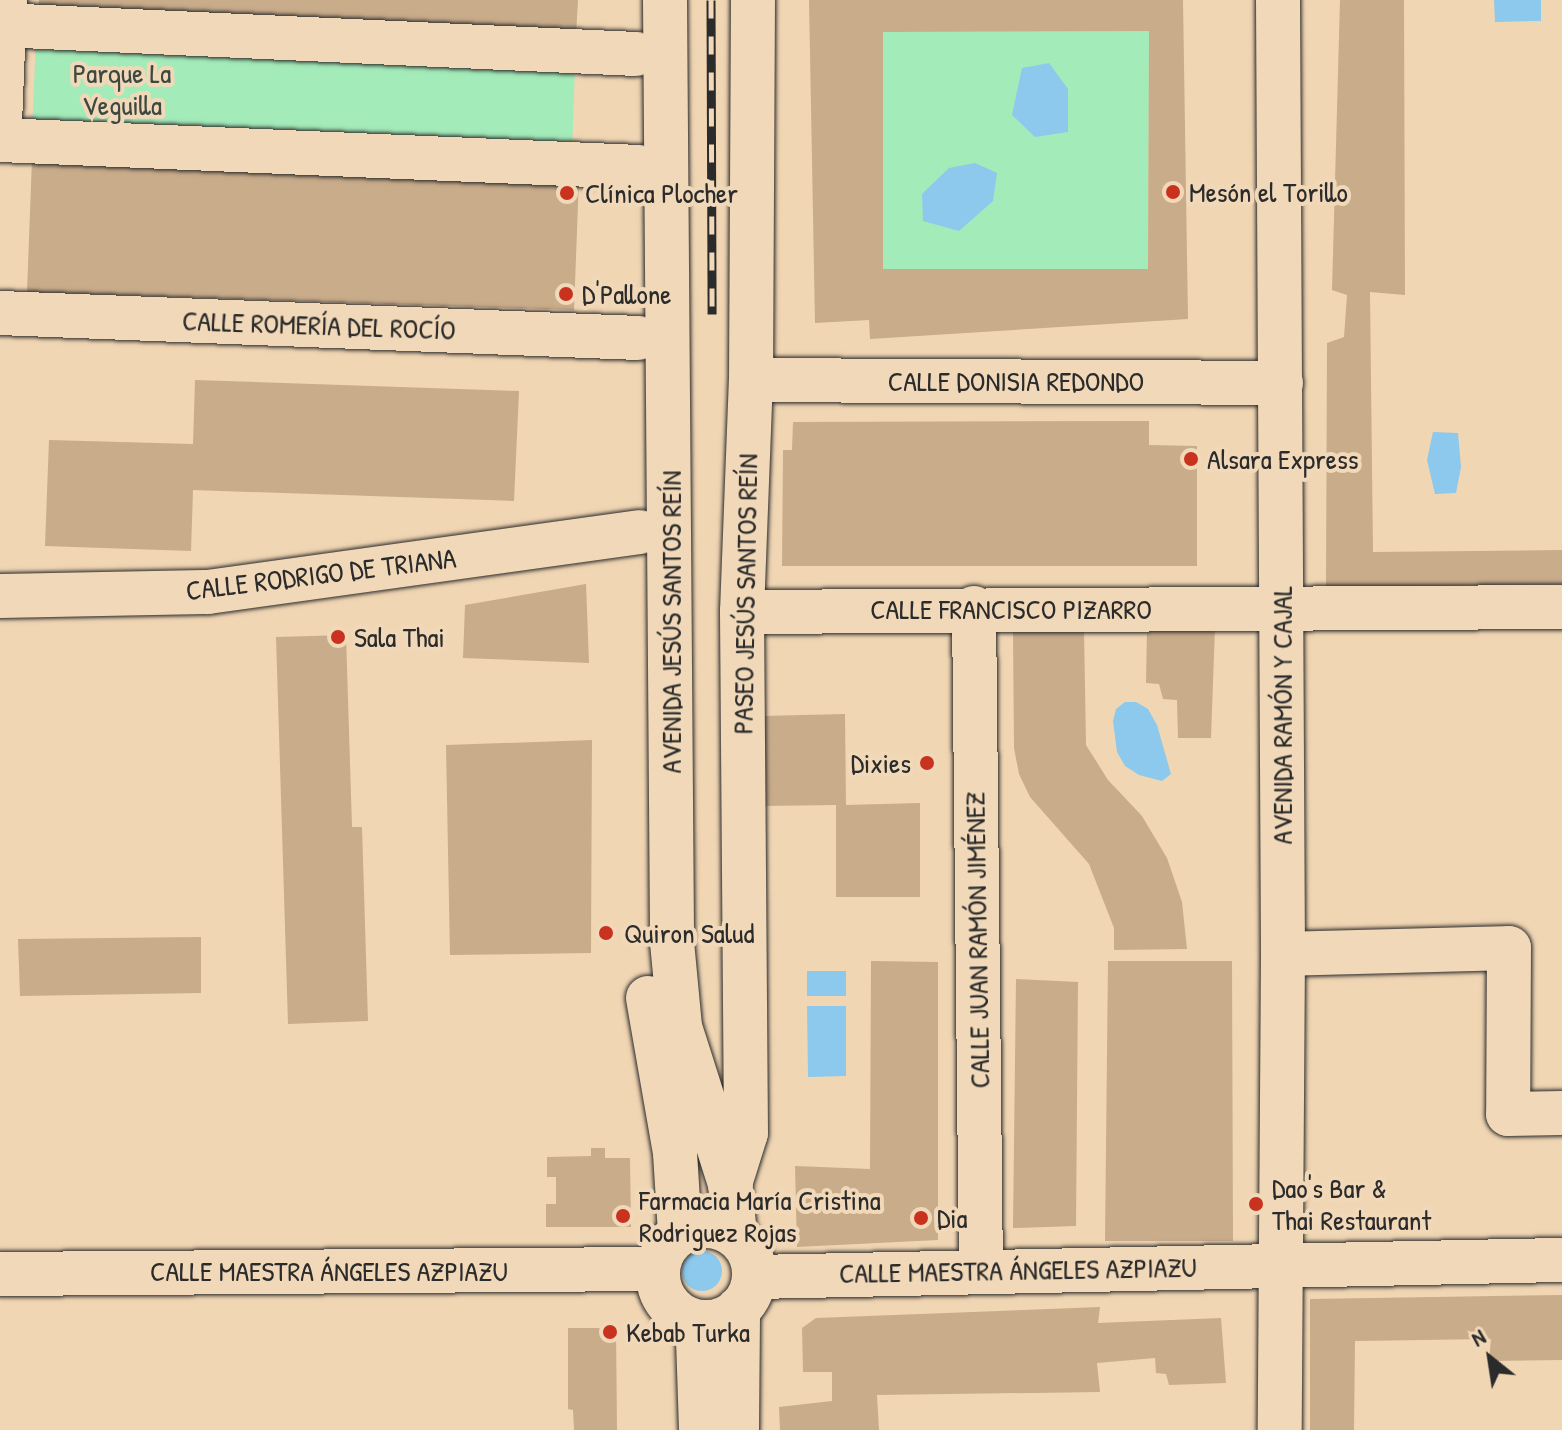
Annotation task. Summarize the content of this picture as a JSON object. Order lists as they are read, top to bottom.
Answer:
{
  "streets": {
    "street": [
      "CALLE ROMERÍA DEL ROCÍO",
      "CALLE DONISIA REDONDO",
      "CALLE RODRIGO DE TRIANA",
      "PASEO JESÚS SANTOS REÍN",
      "CALLE FRANCISCO PIZARRO",
      "AVENIDA JESÚS SANTOS REÍN",
      "AVENIDA RAMÓN Y CAJAL",
      "CALLE JUAN RAMÓN JIMÉNEZ",
      "CALLE MAESTRA ÁNGELES AZPIAZU"
    ]
  },
  "crossings": [
    ["CALLE ROMERÍA DEL ROCÍO", "AVENIDA JESÚS SANTOS REÍN"],
    ["CALLE DONISIA REDONDO", "PASEO JESÚS SANTOS REÍN"],
    ["CALLE DONISIA REDONDO", "AVENIDA RAMÓN Y CAJAL"],
    ["CALLE RODRIGO DE TRIANA", "AVENIDA JESÚS SANTOS REÍN"],
    ["PASEO JESÚS SANTOS REÍN", "CALLE FRANCISCO PIZARRO"],
    ["PASEO JESÚS SANTOS REÍN", "AVENIDA JESÚS SANTOS REÍN"],
    ["CALLE FRANCISCO PIZARRO", "AVENIDA RAMÓN Y CAJAL"],
    ["CALLE FRANCISCO PIZARRO", "CALLE JUAN RAMÓN JIMÉNEZ"],
    ["AVENIDA JESÚS SANTOS REÍN", "CALLE MAESTRA ÁNGELES AZPIAZU"],
    ["AVENIDA RAMÓN Y CAJAL", "CALLE MAESTRA ÁNGELES AZPIAZU"],
    ["CALLE JUAN RAMÓN JIMÉNEZ", "CALLE MAESTRA ÁNGELES AZPIAZU"]
  ],
  "parks": ["Parque La Veguilla"],
  "places": [
    "Mesón el Torillo",
    "Clínica Plocher",
    "D'Pallone",
    "Alsara Express",
    "Sala Thai",
    "Dixies",
    "Quiron Salud",
    "Dao's Bar & Thai Restaurant",
    "Farmacia María Cristina Rodriguez Rojas",
    "Dia",
    "Kebab Turka"
  ],
  "north": "top left"
}
